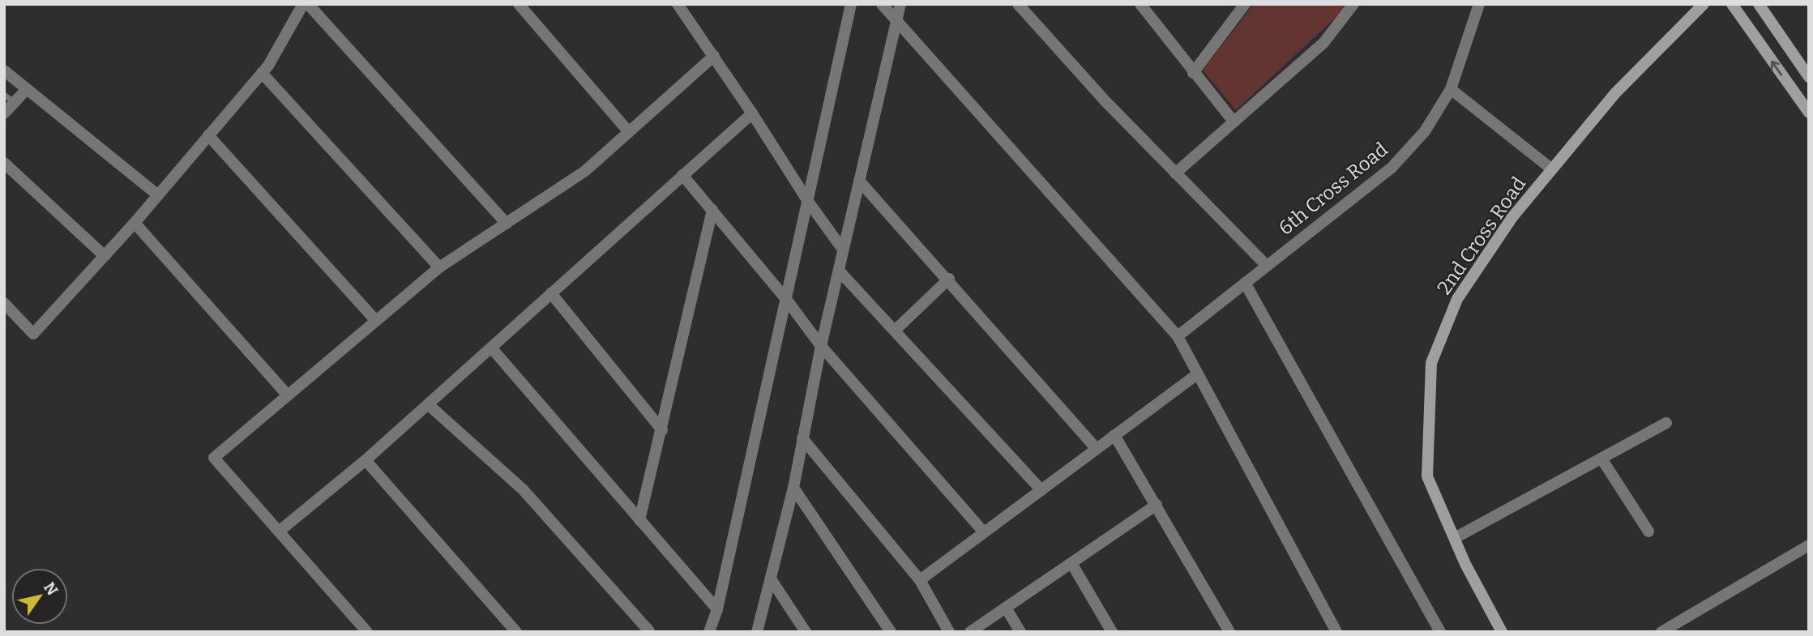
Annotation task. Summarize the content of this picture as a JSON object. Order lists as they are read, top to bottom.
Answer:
{
  "streets": {
    "street": ["6th Cross Road", "2nd Cross Road"]
  },
  "north": "top right"
}
